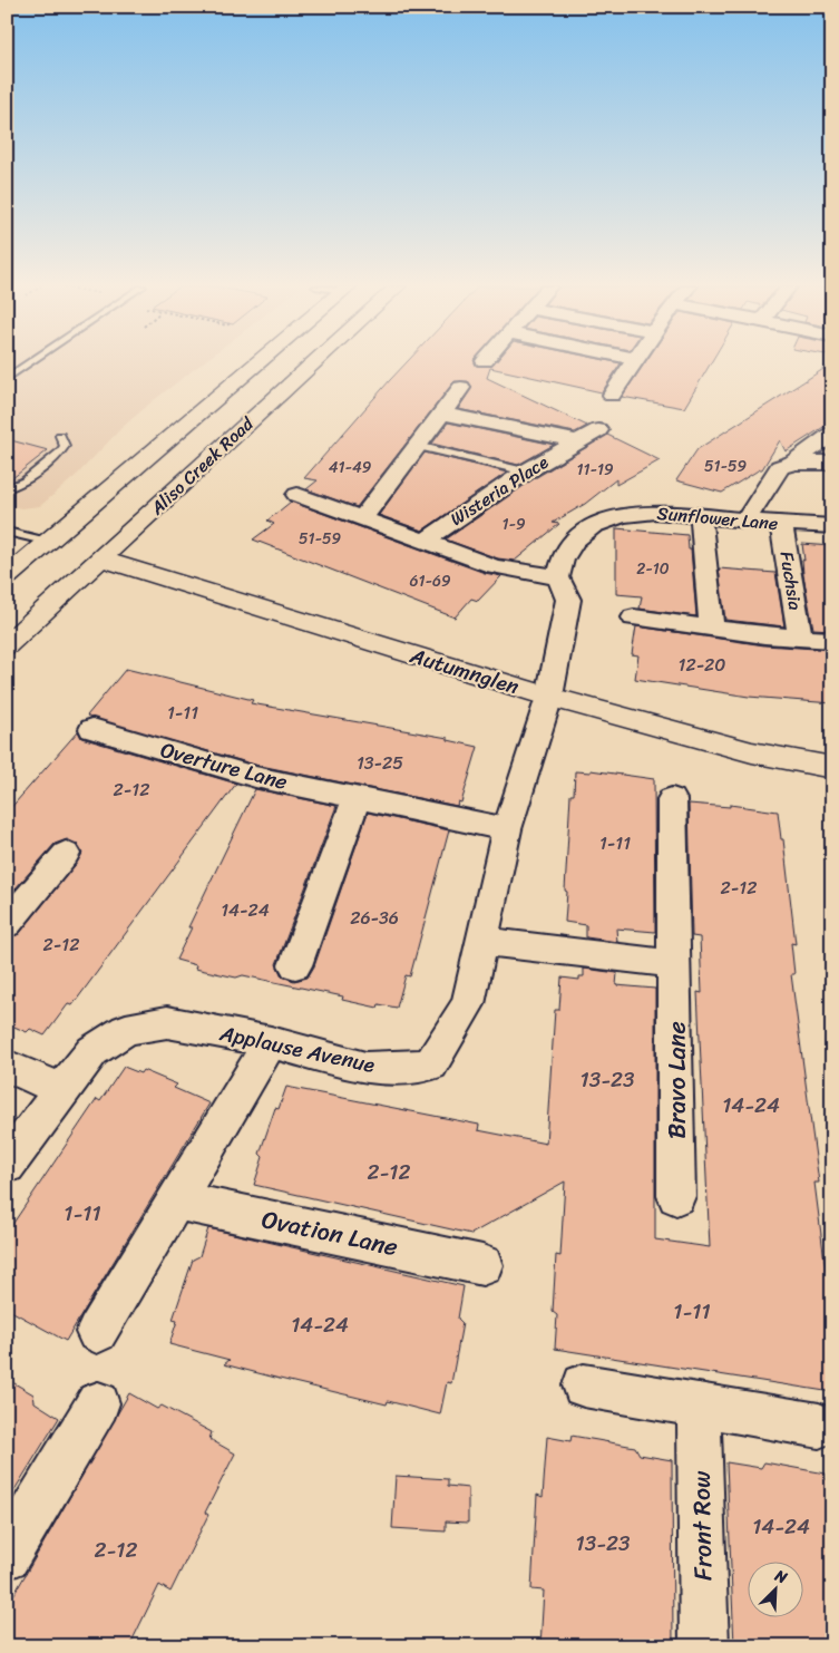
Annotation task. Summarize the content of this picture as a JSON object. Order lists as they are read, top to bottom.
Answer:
{
  "streets": {
    "main road": ["Aliso Creek Road", "Autumnglen"],
    "street": [
      "Wisteria Place",
      "Sunflower Lane",
      "Fuchsia",
      "Overture Lane",
      "Applause Avenue",
      "Bravo Lane",
      "Ovation Lane",
      "Front Row"
    ]
  },
  "crossings": [
    ["Aliso Creek Road", "Autumnglen"],
    ["Wisteria Place", "Sunflower Lane"],
    ["Sunflower Lane", "Fuchsia"],
    ["Autumnglen", "Applause Avenue"],
    ["Overture Lane", "Applause Avenue"]
  ],
  "house_numbers": [
    "51-59",
    "41-49",
    "11-19",
    "1-9",
    "51-59",
    "2-10",
    "61-69",
    "12-20",
    "1-11",
    "13-25",
    "2-12",
    "1-11",
    "2-12",
    "14-24",
    "26-36",
    "2-12",
    "13-23",
    "14-24",
    "2-12",
    "1-11",
    "1-11",
    "14-24",
    "14-24",
    "13-23",
    "2-12"
  ],
  "north": "top right"
}
